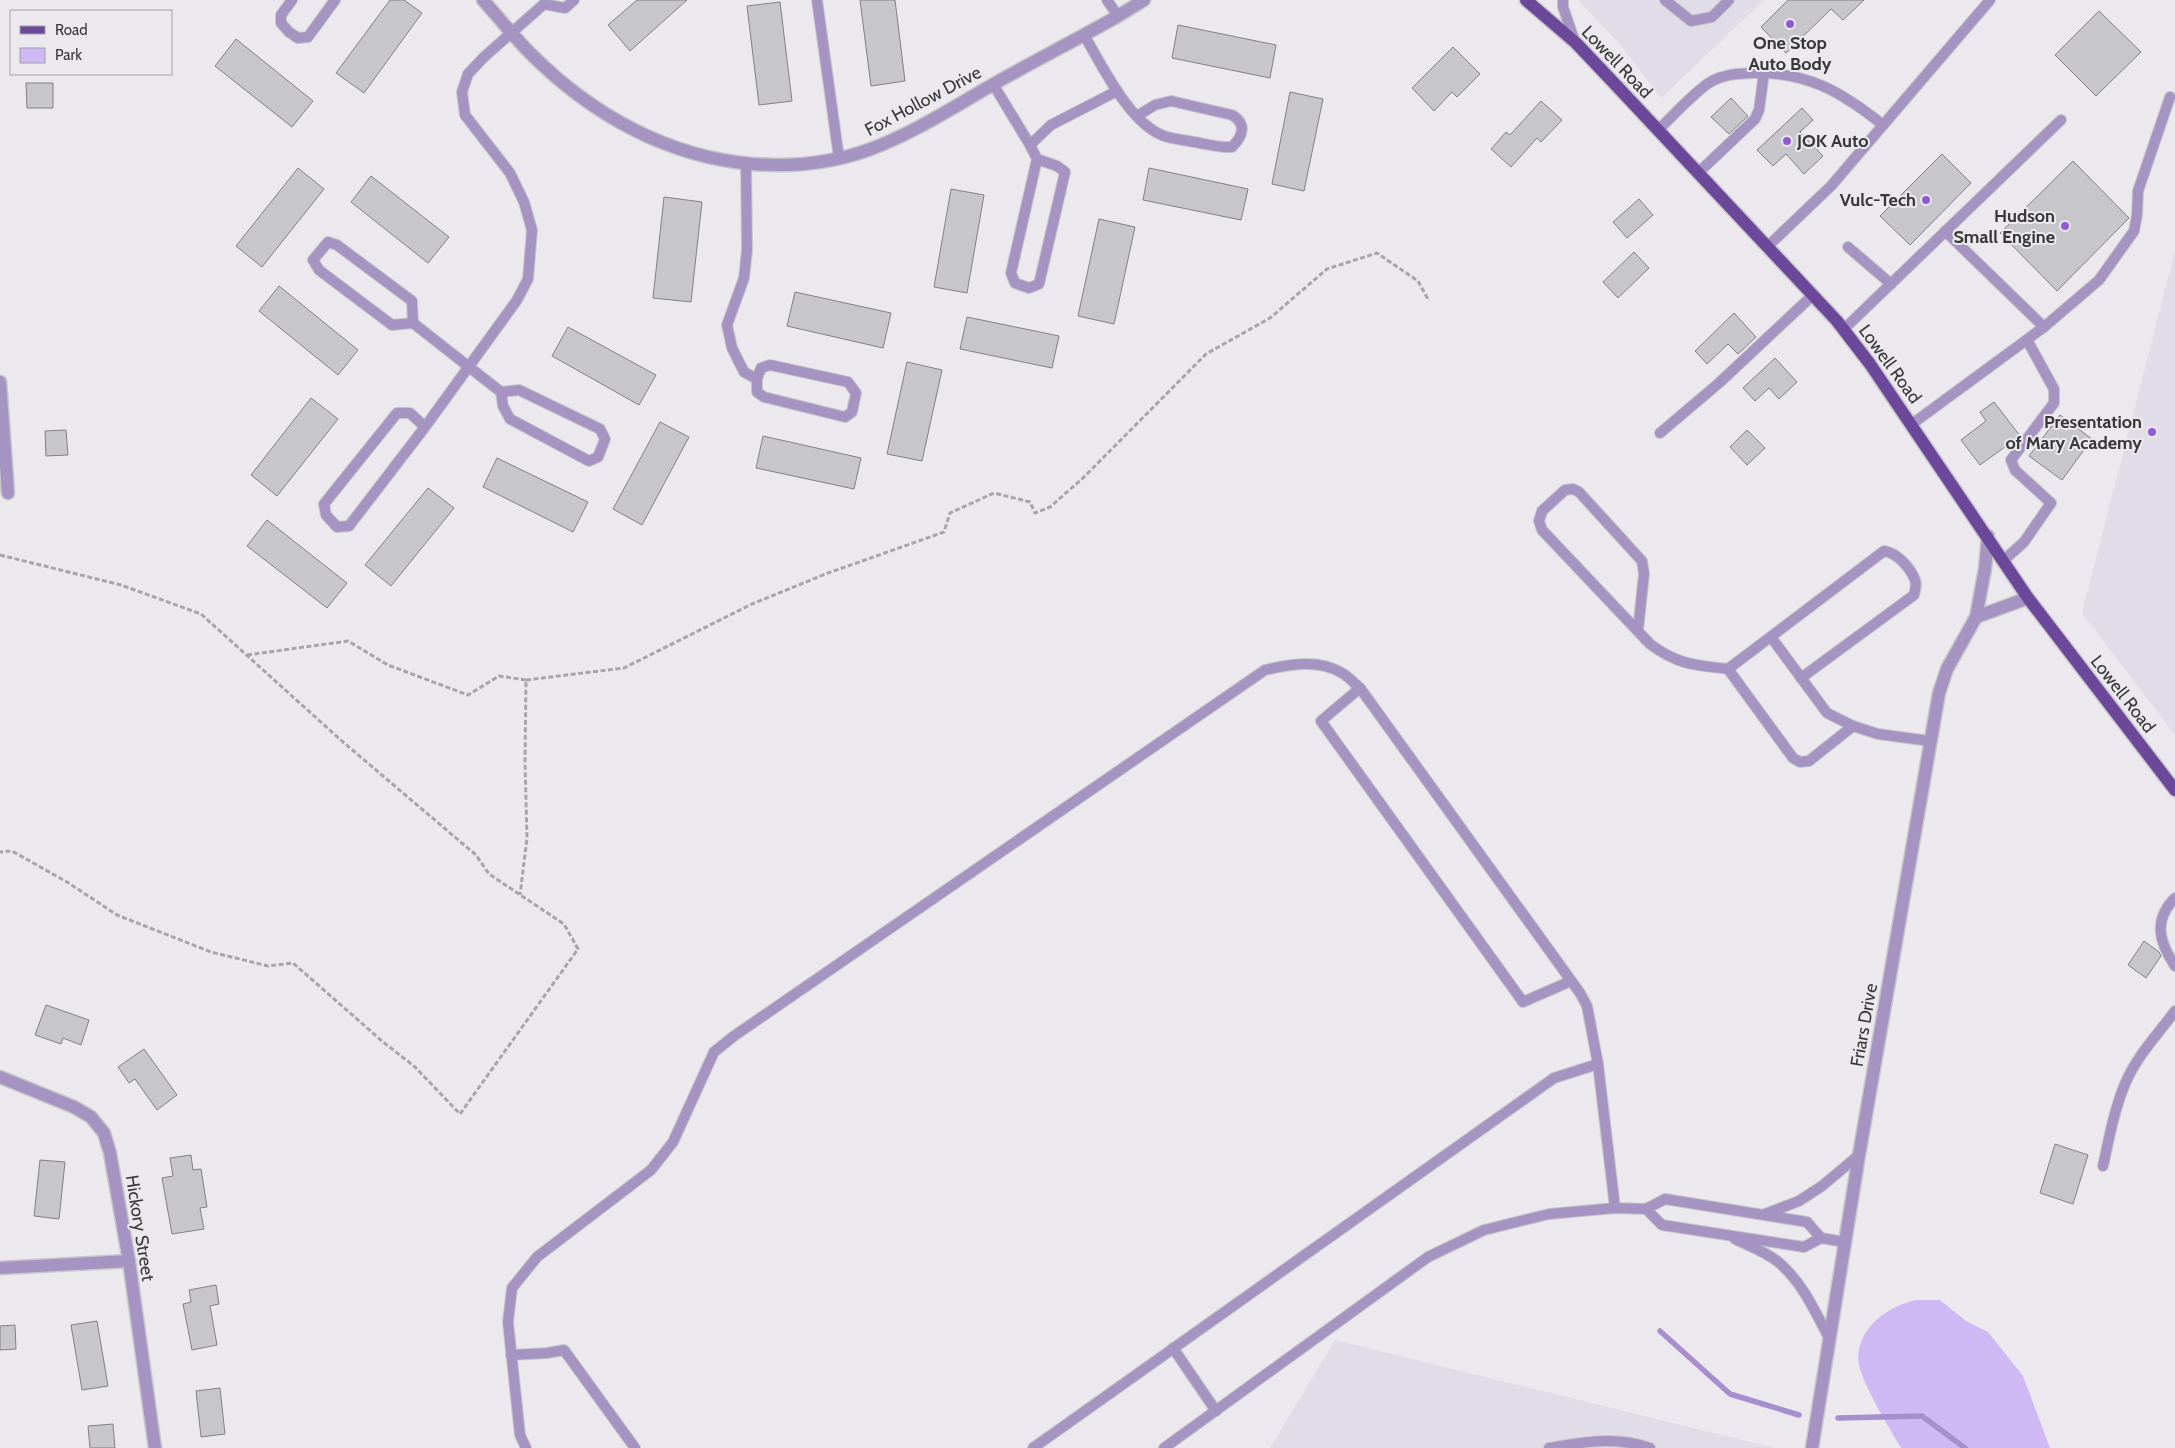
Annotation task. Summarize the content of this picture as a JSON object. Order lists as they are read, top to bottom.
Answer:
{
  "streets": {
    "main road": ["Lowell Road"],
    "street": ["Fox Hollow Drive", "Friars Drive", "Hickory Street"]
  },
  "crossings": [
    ["Lowell Road", "Friars Drive"]
  ],
  "places": [
    "One Stop Auto Body",
    "JOK Auto",
    "Vulc-Tech",
    "Hudson Small Engine",
    "Presentation of Mary Academy"
  ],
  "legend": ["Road", "Park"]
}
